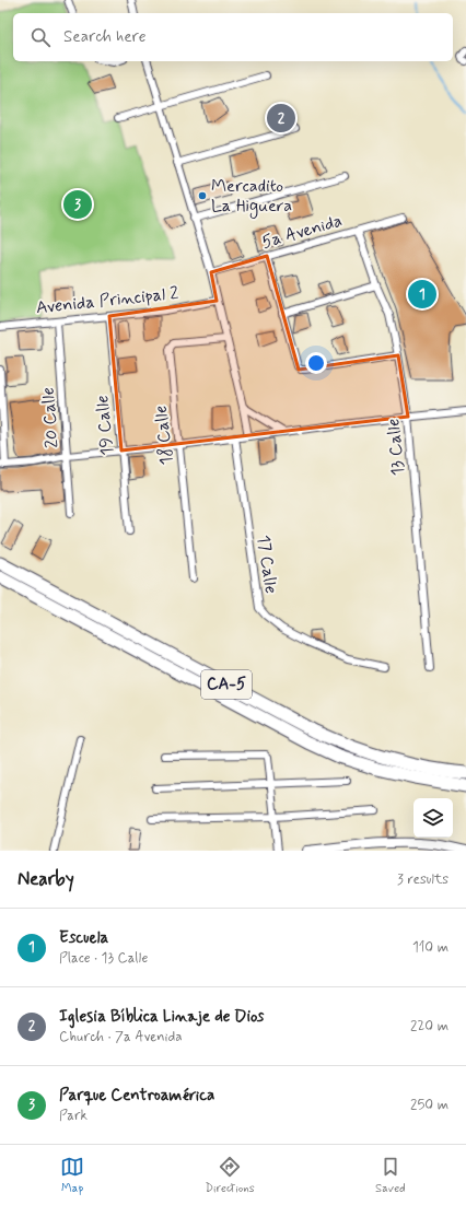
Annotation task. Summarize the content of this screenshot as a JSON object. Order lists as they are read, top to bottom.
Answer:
{
  "streets": {
    "highway": ["CA-5"],
    "street": [
      "5a Avenida",
      "Avenida Principal 2",
      "20 Calle",
      "19 Calle",
      "18 Calle",
      "13 Calle",
      "17 Calle"
    ]
  },
  "crossings": [
    ["5a Avenida", "13 Calle"],
    ["Avenida Principal 2", "20 Calle"],
    ["Avenida Principal 2", "19 Calle"]
  ],
  "places": ["Mercadito La Higuera"],
  "page": {
    "search": "Search here",
    "pins": ["2", "3", "1"],
    "heading": ["Nearby", "3 results"],
    "list": [
      {
        "mark": "1",
        "name": "Escuela",
        "note": "Place · 13 Calle",
        "value": "110 m"
      },
      {
        "mark": "2",
        "name": "Iglesia Bíblica Linaje de Dios",
        "note": "Church · 7a Avenida",
        "value": "220 m"
      },
      {
        "mark": "3",
        "name": "Parque Centroamérica",
        "note": "Park",
        "value": "250 m"
      }
    ],
    "nav": ["Map", "Directions", "Saved"]
  }
}
